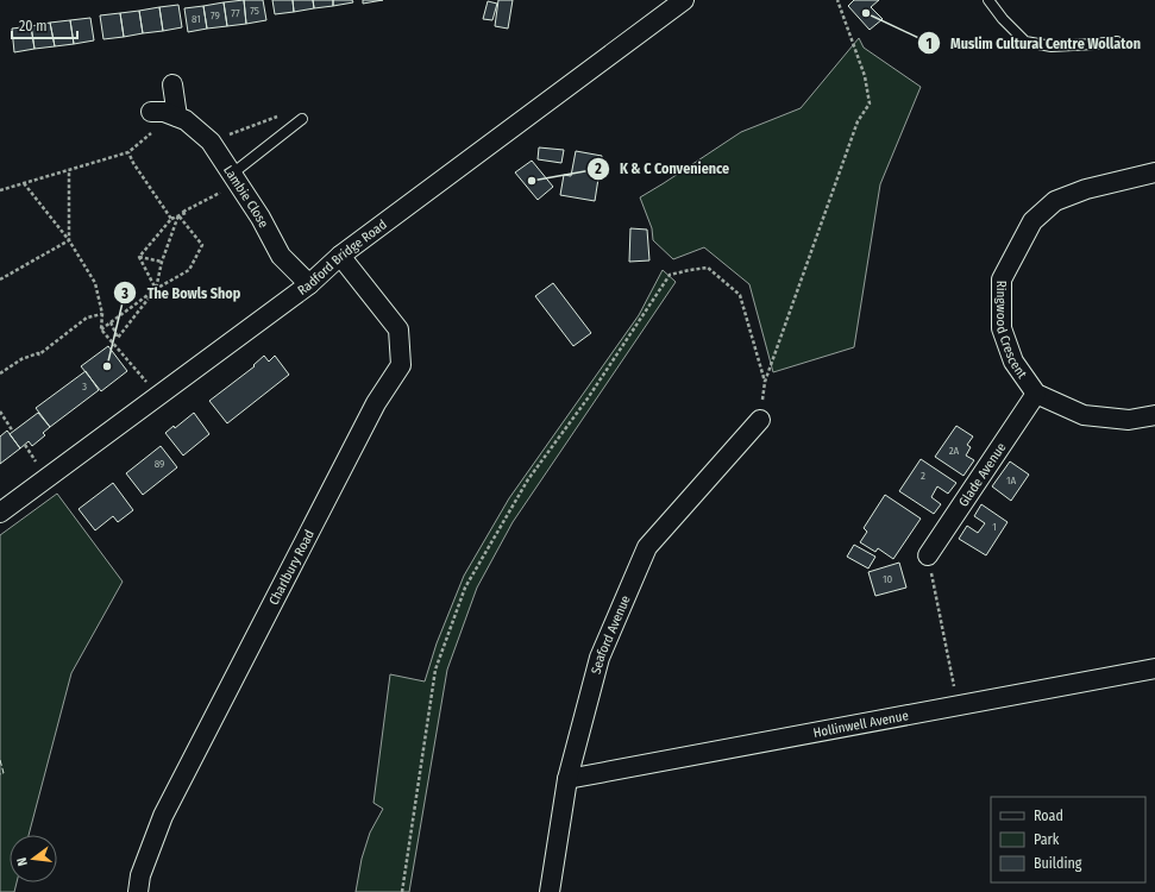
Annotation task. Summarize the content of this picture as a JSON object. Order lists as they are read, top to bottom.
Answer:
{
  "streets": {
    "street": [
      "Lambie Close",
      "Radford Bridge Road",
      "Ringwood Crescent",
      "Glade Avenue",
      "Charlbury Road",
      "Seaford Avenue",
      "Hollinwell Avenue"
    ]
  },
  "crossings": [
    ["Lambie Close", "Radford Bridge Road"],
    ["Radford Bridge Road", "Charlbury Road"],
    ["Ringwood Crescent", "Glade Avenue"],
    ["Seaford Avenue", "Hollinwell Avenue"]
  ],
  "places": ["Muslim Cultural Centre Wollaton", "K & C Convenience", "The Bowls Shop"],
  "house_numbers": [
    "75",
    "77",
    "79",
    "81",
    "3",
    "2A",
    "89",
    "2",
    "1A",
    "1",
    "10"
  ],
  "legend": ["Road", "Park", "Building"],
  "scale_bar": "20 m",
  "north": "left"
}
